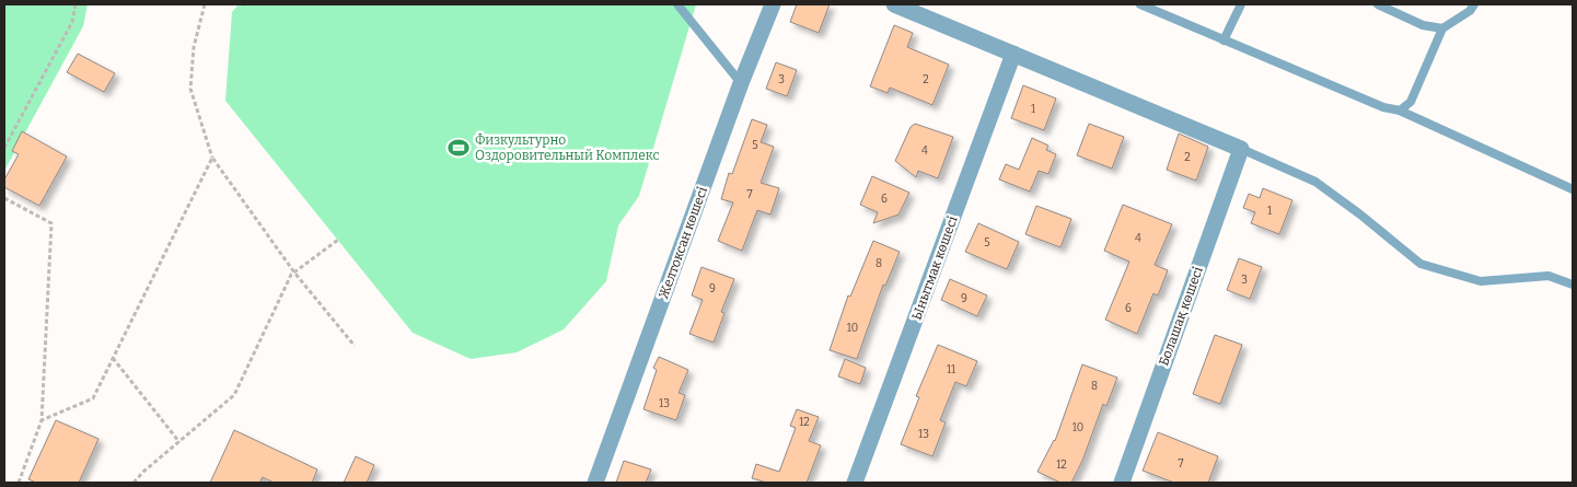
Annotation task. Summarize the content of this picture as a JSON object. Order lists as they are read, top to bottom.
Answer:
{
  "streets": {
    "street": ["Желтоксан көшесі", "Ынытмак көшесі", "Болашақ көшесі"]
  },
  "places": {
    "sports": ["Физкультурно Оздоровительный Комплекс"]
  },
  "house_numbers": [
    "3",
    "2",
    "1",
    "5",
    "4",
    "2",
    "7",
    "6",
    "1",
    "4",
    "5",
    "8",
    "3",
    "9",
    "9",
    "6",
    "10",
    "11",
    "8",
    "13",
    "12",
    "10",
    "13",
    "7",
    "12"
  ]
}
